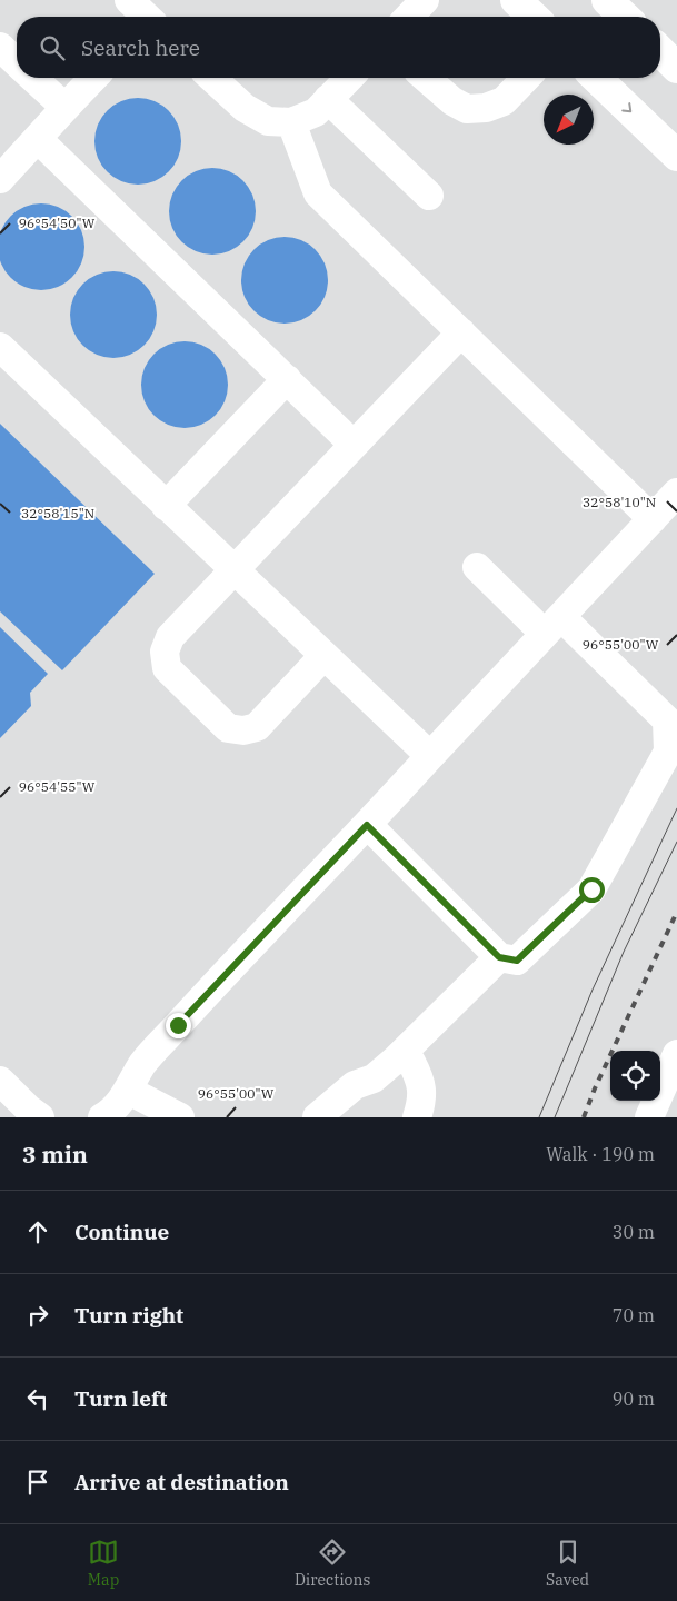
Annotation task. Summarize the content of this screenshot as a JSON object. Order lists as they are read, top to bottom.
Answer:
{
  "north": "bottom left",
  "page": {
    "search": "Search here",
    "heading": ["3 min", "Walk · 190 m"],
    "list": [
      ["Continue", "30 m"],
      ["Turn right", "70 m"],
      ["Turn left", "90 m"],
      "Arrive at destination"
    ],
    "nav": ["Map", "Directions", "Saved"]
  },
  "coordinates": [
    "96°54'50\"W",
    "32°58'10\"N",
    "32°58'15\"N",
    "96°55'00\"W",
    "96°54'55\"W"
  ]
}
